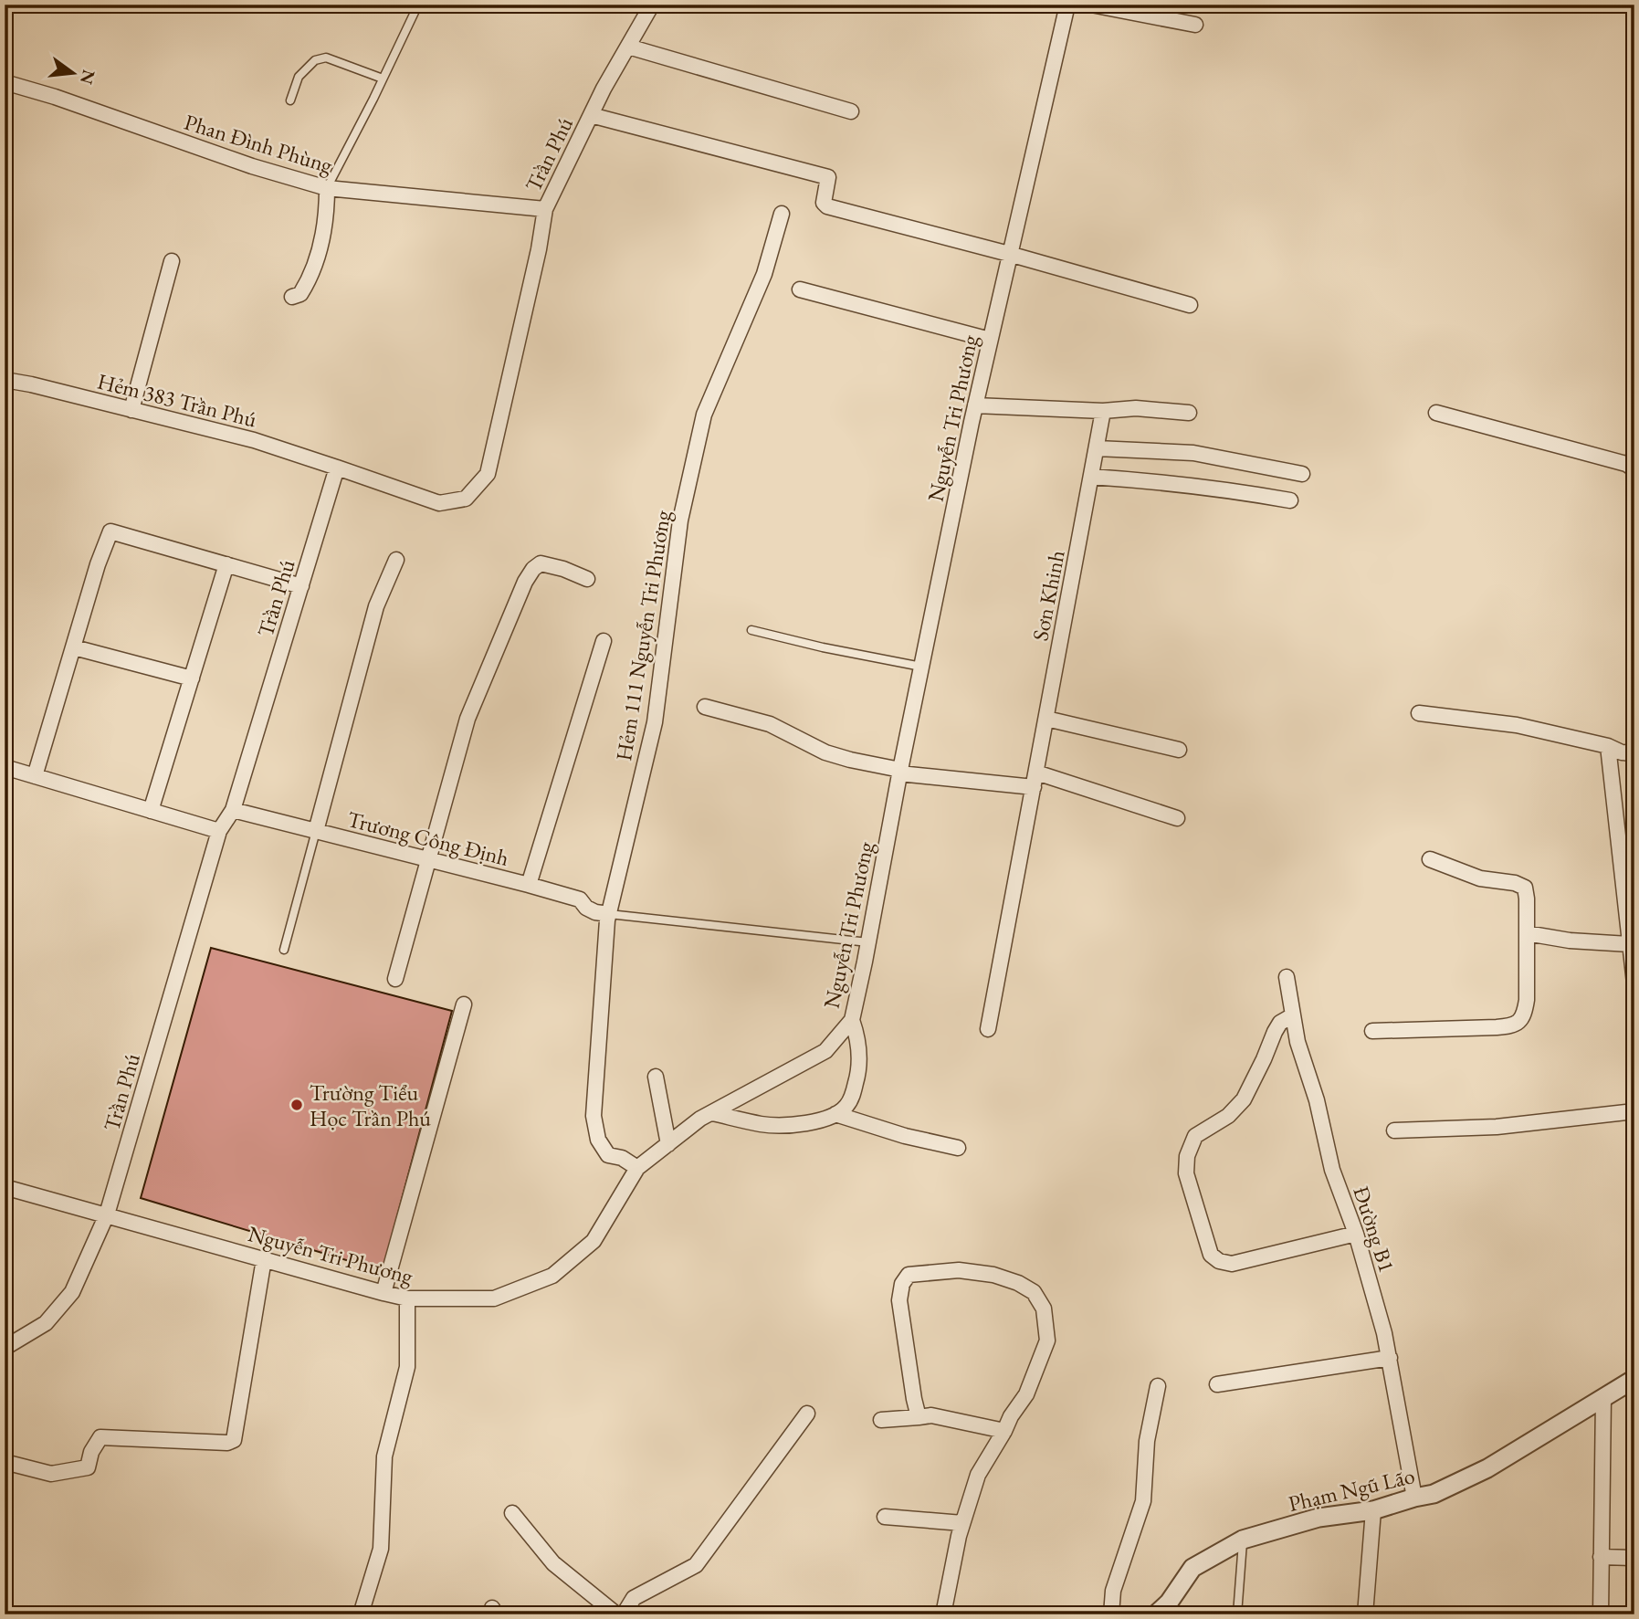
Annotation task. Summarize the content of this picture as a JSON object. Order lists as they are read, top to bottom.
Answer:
{
  "streets": {
    "street": [
      "Phan Đình Phùng",
      "Trần Phú",
      "Hẻm 383 Trần Phú",
      "Nguyễn Tri Phương",
      "Sơn Khinh",
      "Hẻm 111 Nguyễn Tri Phương",
      "Trương Công Định",
      "Đường B1",
      "Phạm Ngũ Lão"
    ]
  },
  "crossings": [
    ["Phan Đình Phùng", "Trần Phú"],
    ["Trần Phú", "Hẻm 383 Trần Phú"],
    ["Trần Phú", "Nguyễn Tri Phương"],
    ["Trần Phú", "Trương Công Định"],
    ["Nguyễn Tri Phương", "Hẻm 111 Nguyễn Tri Phương"],
    ["Hẻm 111 Nguyễn Tri Phương", "Trương Công Định"],
    ["Đường B1", "Phạm Ngũ Lão"]
  ],
  "places": ["Trường Tiểu Học Trần Phú"],
  "north": "right"
}
